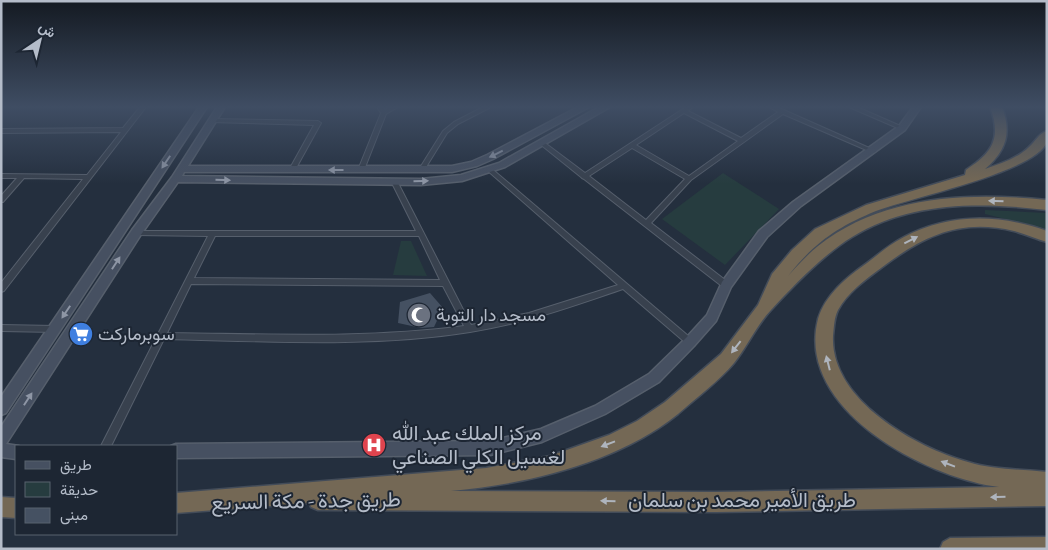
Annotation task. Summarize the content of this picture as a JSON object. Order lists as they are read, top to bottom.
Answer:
{
  "streets": {
    "highway": ["طريق الأمير محمد بن سلمان", "طريق جدة - مكة السريع"]
  },
  "crossings": [
    ["طريق الأمير محمد بن سلمان", "طريق جدة - مكة السريع"]
  ],
  "places": {
    "mosque": ["مسجد دار التوبة"],
    "supermarket": ["سوبرماركت"],
    "hospital": ["مركز الملك عبد الله لغسيل الكلي الصناعي"]
  },
  "legend": ["طريق", "حديقة", "مبنى"],
  "north": "top right"
}
